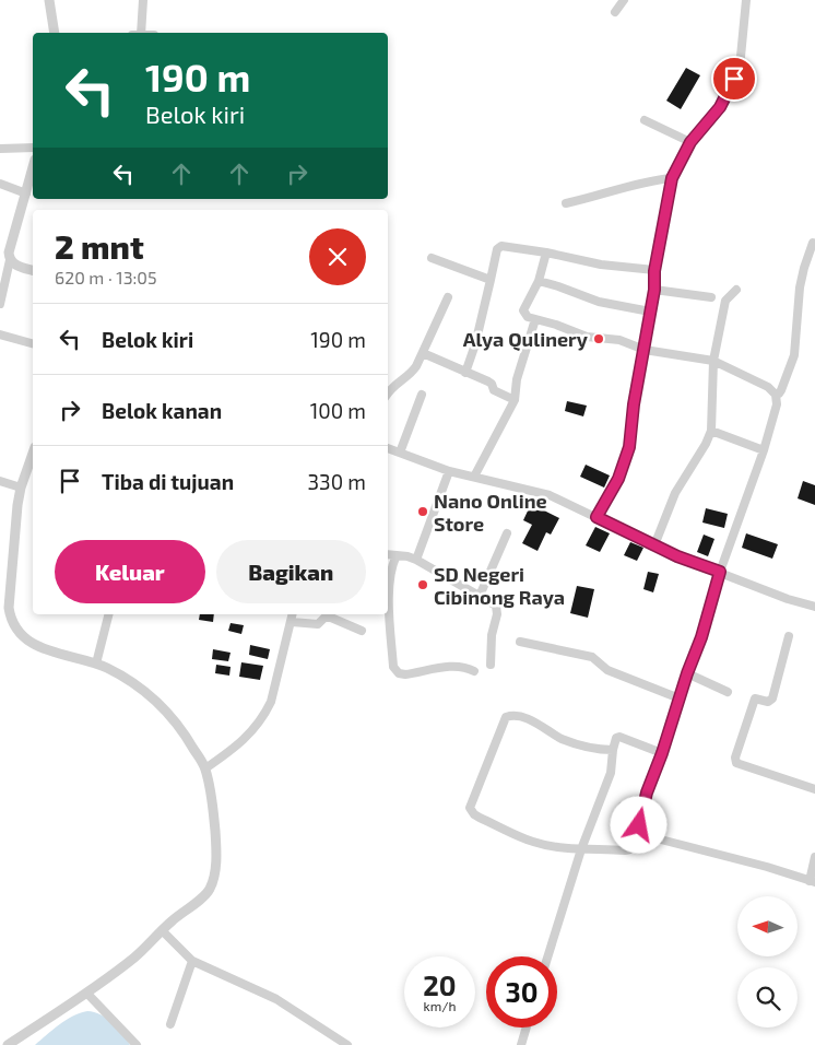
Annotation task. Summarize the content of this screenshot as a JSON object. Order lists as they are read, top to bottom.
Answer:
{
  "places": ["Alya Qulinery", "Nano Online Store", "SD Negeri Cibinong Raya"],
  "north": "left",
  "page": {
    "turn": ["190 m", "Belok kiri"],
    "heading": ["2 mnt", "620 m · 13:05"],
    "list": [
      {
        "name": "Belok kiri",
        "value": "190 m"
      },
      {
        "name": "Belok kanan",
        "value": "100 m"
      },
      {
        "name": "Tiba di tujuan",
        "value": "330 m"
      }
    ],
    "buttons": ["Keluar", "Bagikan"],
    "speed": "20 km/h",
    "limit": "30"
  }
}
